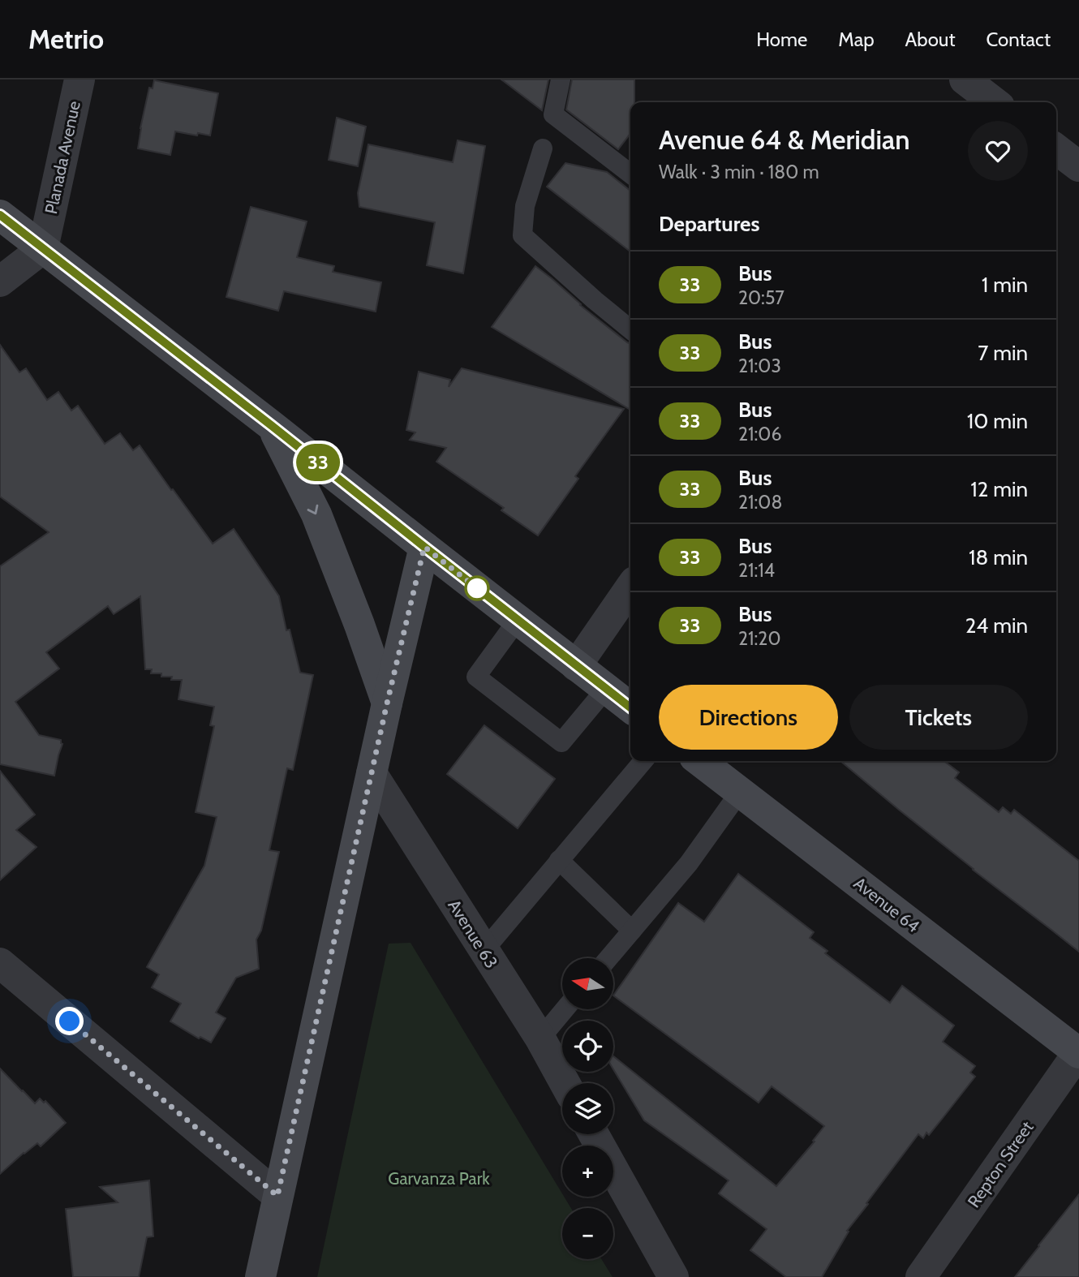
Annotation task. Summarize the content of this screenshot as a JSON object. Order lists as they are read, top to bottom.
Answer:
{
  "streets": {
    "street": [
      "Planada Avenue",
      "Avenue 64",
      "Avenue 63",
      "Repton Street"
    ]
  },
  "crossings": [
    ["Avenue 64", "Repton Street"]
  ],
  "parks": ["Garvanza Park"],
  "lines": ["bus line 33"],
  "north": "left",
  "page": {
    "header": "Metrio",
    "nav": [
      "Home",
      "Map",
      "About",
      "Contact"
    ],
    "on_map": "33",
    "heading": [
      ["Avenue 64 & Meridian", "Walk · 3 min · 180 m"],
      "Departures"
    ],
    "list": [
      {
        "mark": "33",
        "name": "Bus",
        "note": "20:57",
        "value": "1 min"
      },
      {
        "mark": "33",
        "name": "Bus",
        "note": "21:03",
        "value": "7 min"
      },
      {
        "mark": "33",
        "name": "Bus",
        "note": "21:06",
        "value": "10 min"
      },
      {
        "mark": "33",
        "name": "Bus",
        "note": "21:08",
        "value": "12 min"
      },
      {
        "mark": "33",
        "name": "Bus",
        "note": "21:14",
        "value": "18 min"
      },
      {
        "mark": "33",
        "name": "Bus",
        "note": "21:20",
        "value": "24 min"
      }
    ],
    "buttons": ["Directions", "Tickets"],
    "map_buttons": ["+", "−"]
  }
}
